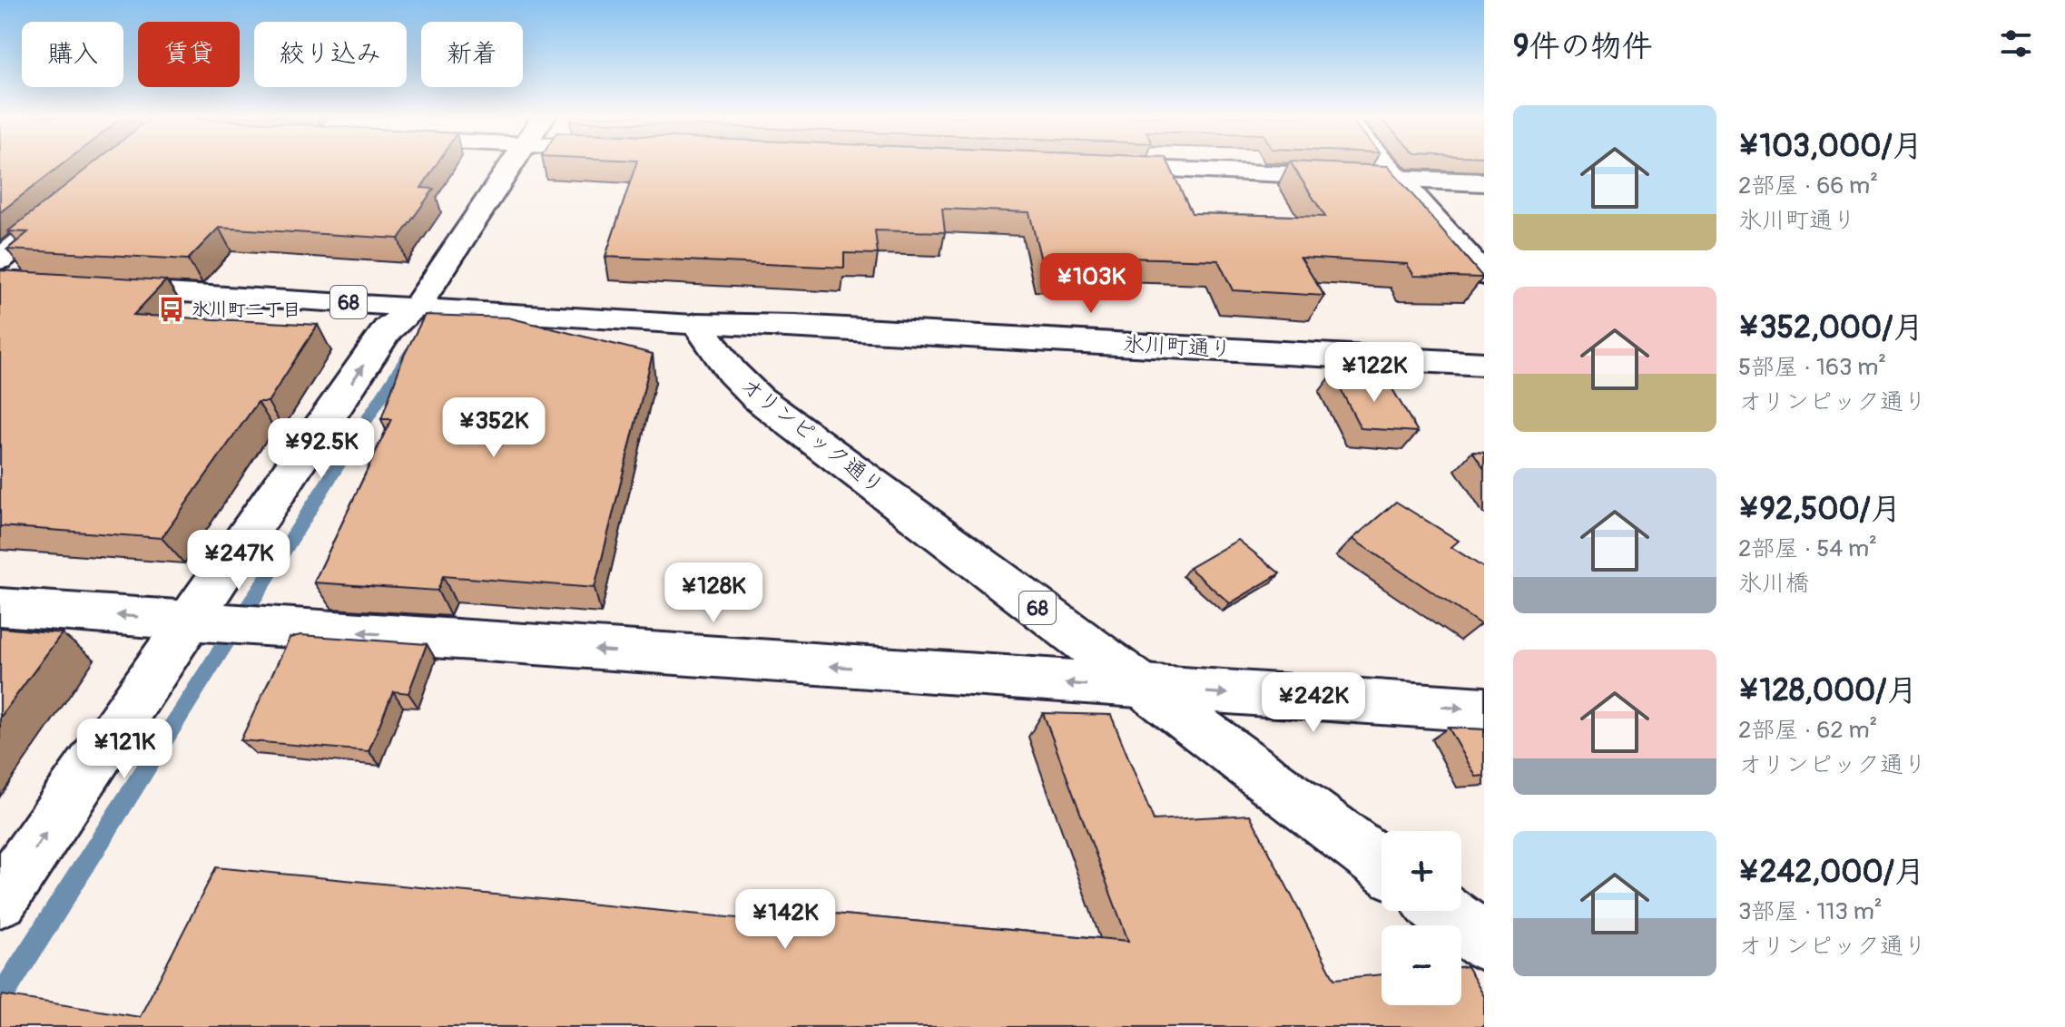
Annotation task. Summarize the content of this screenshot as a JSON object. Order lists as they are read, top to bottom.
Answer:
{
  "streets": {
    "street": ["68", "氷川町通り", "オリンピック通り"]
  },
  "crossings": [
    ["68", "氷川町通り"],
    ["68", "オリンピック通り"],
    ["氷川町通り", "オリンピック通り"]
  ],
  "places": {
    "bus stop": ["氷川町二丁目"]
  },
  "page": {
    "heading": "9件の物件",
    "chip": [
      "購入",
      "賃貸",
      "絞り込み",
      "新着"
    ],
    "list": [
      {
        "name": "¥103,000/月",
        "note": "2部屋 · 66 m² · 氷川町通り"
      },
      {
        "name": "¥352,000/月",
        "note": "5部屋 · 163 m² · オリンピック通り"
      },
      {
        "name": "¥92,500/月",
        "note": "2部屋 · 54 m² · 氷川橋"
      },
      {
        "name": "¥128,000/月",
        "note": "2部屋 · 62 m² · オリンピック通り"
      },
      {
        "name": "¥242,000/月",
        "note": "3部屋 · 113 m² · オリンピック通り"
      }
    ],
    "price": [
      "¥103K",
      "¥122K",
      "¥352K",
      "¥92.5K",
      "¥247K",
      "¥128K",
      "¥242K",
      "¥121K",
      "¥142K"
    ],
    "map_buttons": ["+", "−"]
  }
}
